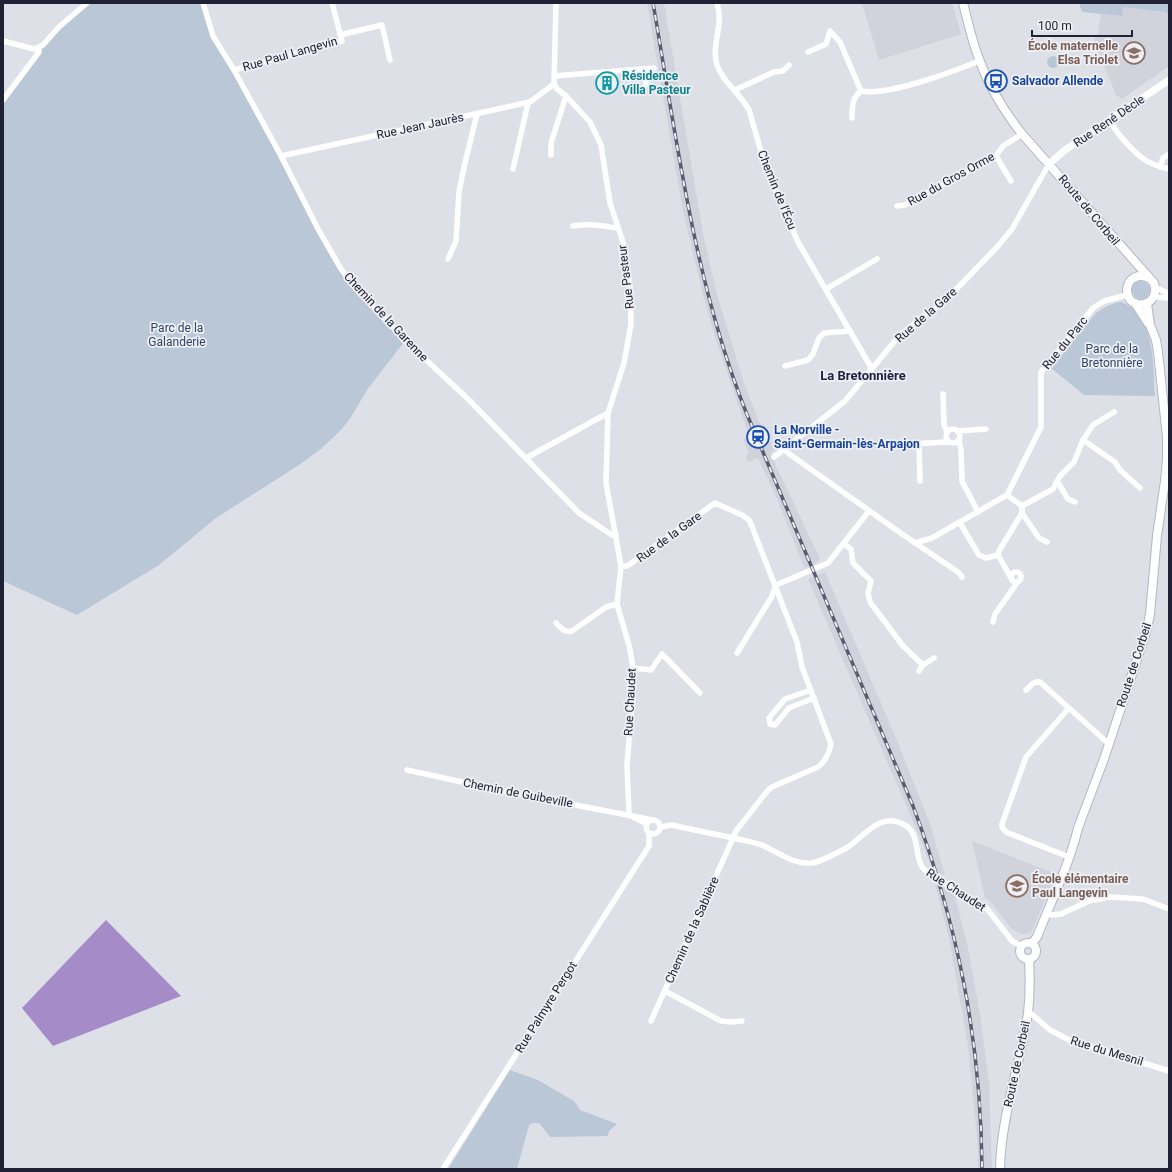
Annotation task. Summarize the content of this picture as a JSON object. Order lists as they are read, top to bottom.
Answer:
{
  "streets": {
    "main road": ["Route de Corbeil"],
    "street": [
      "Rue Paul Langevin",
      "Rue René Dècle",
      "Rue Jean Jaurès",
      "Rue du Gros Orme",
      "Chemin de l'Écu",
      "Rue Pasteur",
      "Rue de la Gare",
      "Chemin de la Garenne",
      "Rue du Parc",
      "Rue Chaudet",
      "Chemin de Guibeville",
      "Chemin de la Sablière",
      "Rue Palmyre Pergot",
      "Rue du Mesnil"
    ]
  },
  "crossings": [
    ["Rue Paul Langevin", "Chemin de la Garenne"],
    ["Rue René Dècle", "Route de Corbeil"],
    ["Rue René Dècle", "Rue de la Gare"],
    ["Rue Jean Jaurès", "Rue Pasteur"],
    ["Rue Jean Jaurès", "Chemin de la Garenne"],
    ["Rue du Gros Orme", "Route de Corbeil"],
    ["Chemin de l'Écu", "Rue de la Gare"],
    ["Route de Corbeil", "Rue de la Gare"],
    ["Route de Corbeil", "Rue du Parc"],
    ["Route de Corbeil", "Rue Chaudet"],
    ["Route de Corbeil", "Rue du Mesnil"],
    ["Rue Pasteur", "Rue de la Gare"],
    ["Rue Pasteur", "Chemin de la Garenne"],
    ["Rue Pasteur", "Rue Chaudet"],
    ["Rue de la Gare", "Rue Chaudet"],
    ["Rue de la Gare", "Chemin de la Sablière"],
    ["Rue Chaudet", "Chemin de Guibeville"],
    ["Rue Chaudet", "Chemin de la Sablière"],
    ["Rue Chaudet", "Rue Palmyre Pergot"]
  ],
  "districts": ["La Bretonnière"],
  "parks": ["Parc de la Galanderie", "Parc de la Bretonnière"],
  "places": {
    "school or university": ["École maternelle Elsa Triolet", "École élémentaire Paul Langevin"],
    "bus stop": ["Salvador Allende"],
    "building": ["Résidence Villa Pasteur"],
    "station": ["La Norville - Saint-Germain-lès-Arpajon"]
  },
  "scale_bar": "100 m"
}
